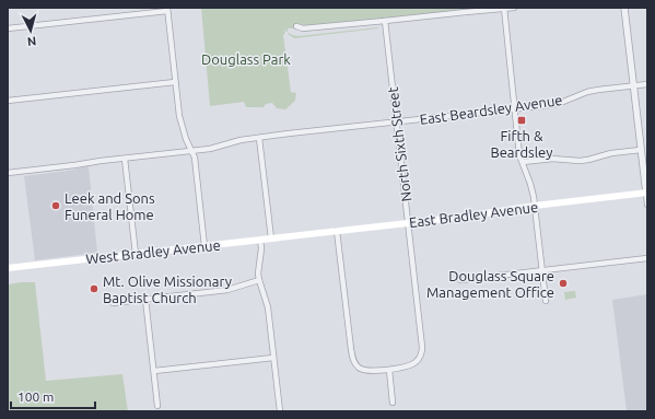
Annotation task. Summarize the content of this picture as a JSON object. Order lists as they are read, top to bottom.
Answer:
{
  "streets": {
    "main road": ["East Bradley Avenue", "West Bradley Avenue"],
    "street": ["East Beardsley Avenue", "North Sixth Street"]
  },
  "crossings": [
    ["East Beardsley Avenue", "North Sixth Street"],
    ["North Sixth Street", "East Bradley Avenue"],
    ["East Bradley Avenue", "West Bradley Avenue"]
  ],
  "parks": ["Douglass Park"],
  "places": {
    "transit": ["Fifth & Beardsley"],
    "other": ["Leek and Sons Funeral Home", "Douglass Square Management Office", "Mt. Olive Missionary Baptist Church"]
  },
  "scale_bar": "100 m",
  "north": "bottom"
}
